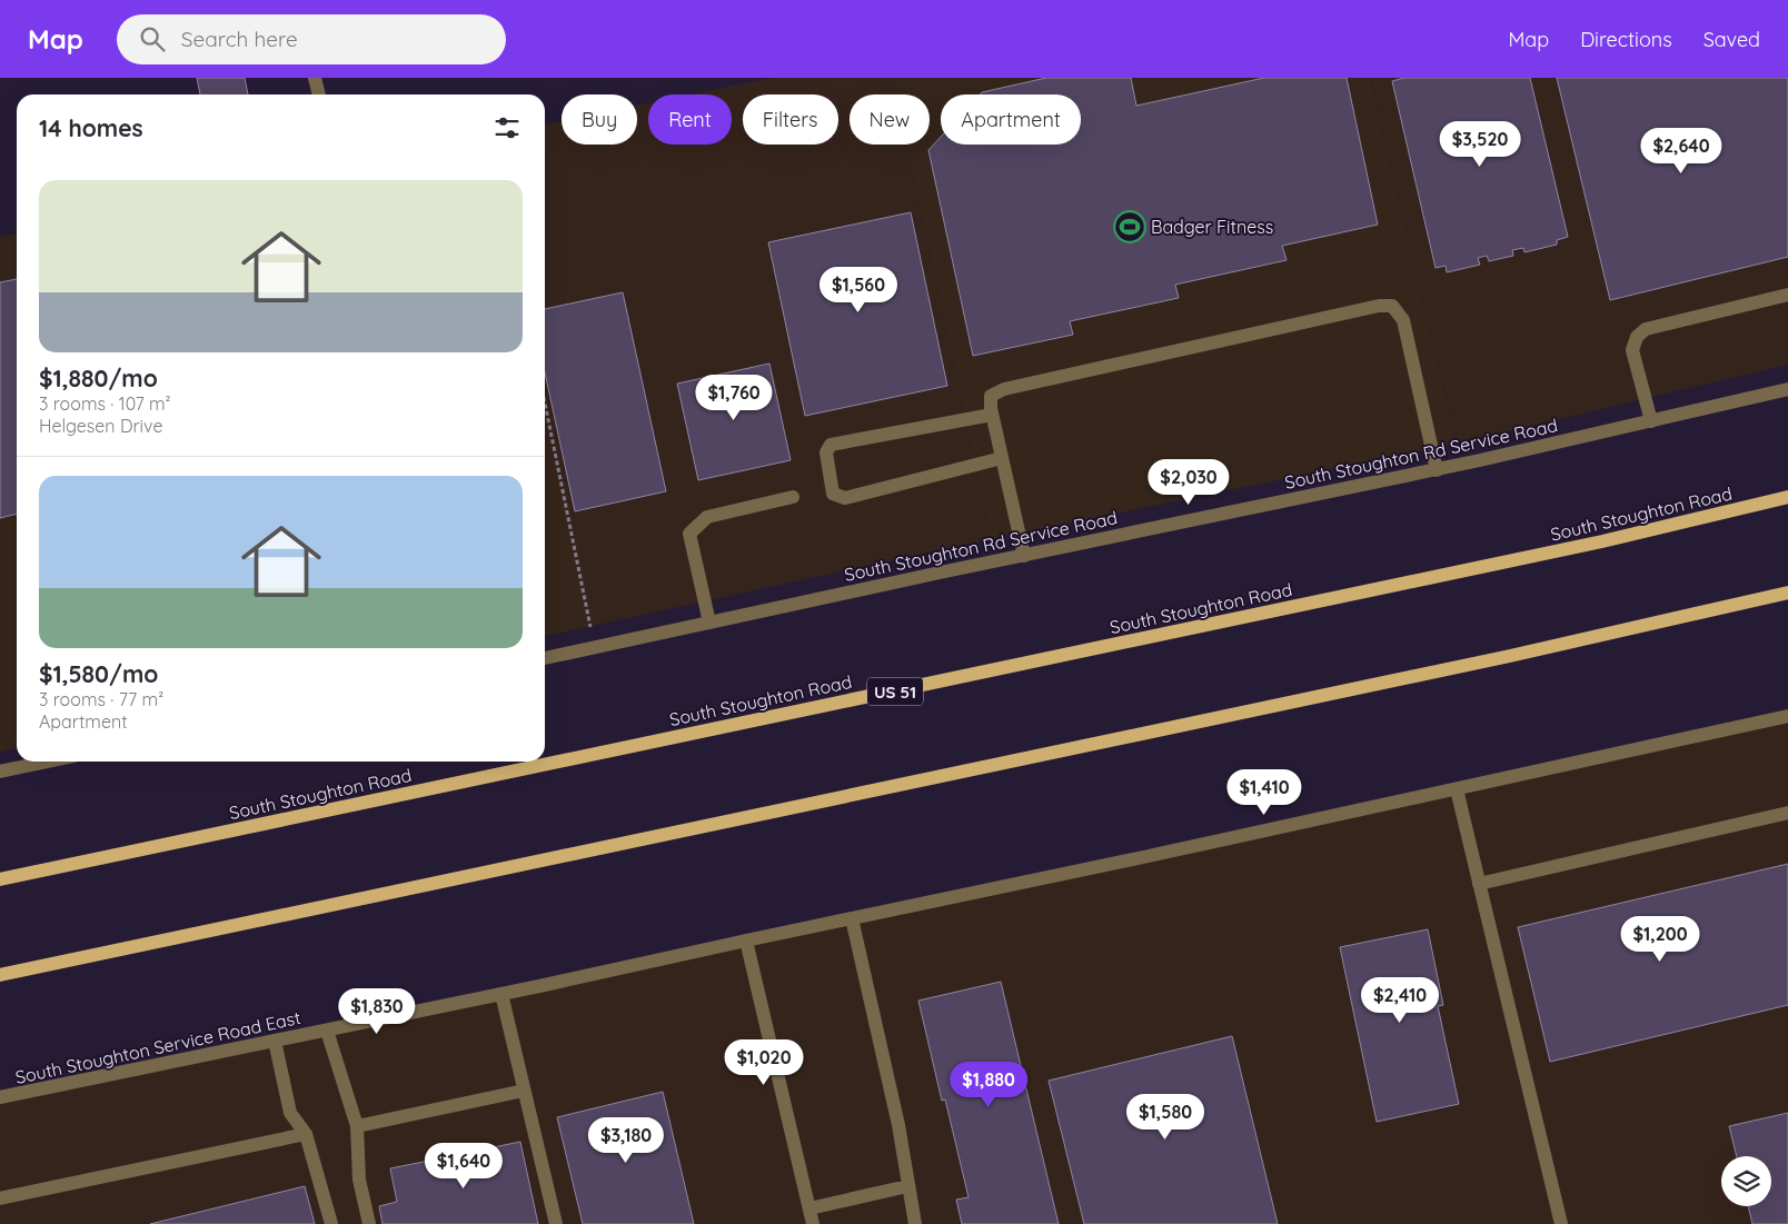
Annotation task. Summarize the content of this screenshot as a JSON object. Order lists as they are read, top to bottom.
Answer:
{
  "streets": {
    "main road": ["South Stoughton Road", "US 51"],
    "street": ["South Stoughton Rd Service Road", "South Stoughton Service Road East"]
  },
  "places": {
    "sports": ["Badger Fitness"]
  },
  "page": {
    "header": "Map",
    "search": "Search here",
    "nav": ["Map", "Directions", "Saved"],
    "chip": [
      "Buy",
      "Rent",
      "Filters",
      "New",
      "Apartment"
    ],
    "heading": "14 homes",
    "price": [
      "$3,520",
      "$2,640",
      "$1,560",
      "$1,760",
      "$2,030",
      "$1,410",
      "$1,200",
      "$2,410",
      "$1,830",
      "$1,020",
      "$1,880",
      "$1,580",
      "$3,180",
      "$1,640"
    ],
    "list": [
      {
        "name": "$1,880/mo",
        "note": "3 rooms · 107 m² · Helgesen Drive"
      },
      {
        "name": "$1,580/mo",
        "note": "3 rooms · 77 m² · Apartment"
      }
    ]
  }
}
